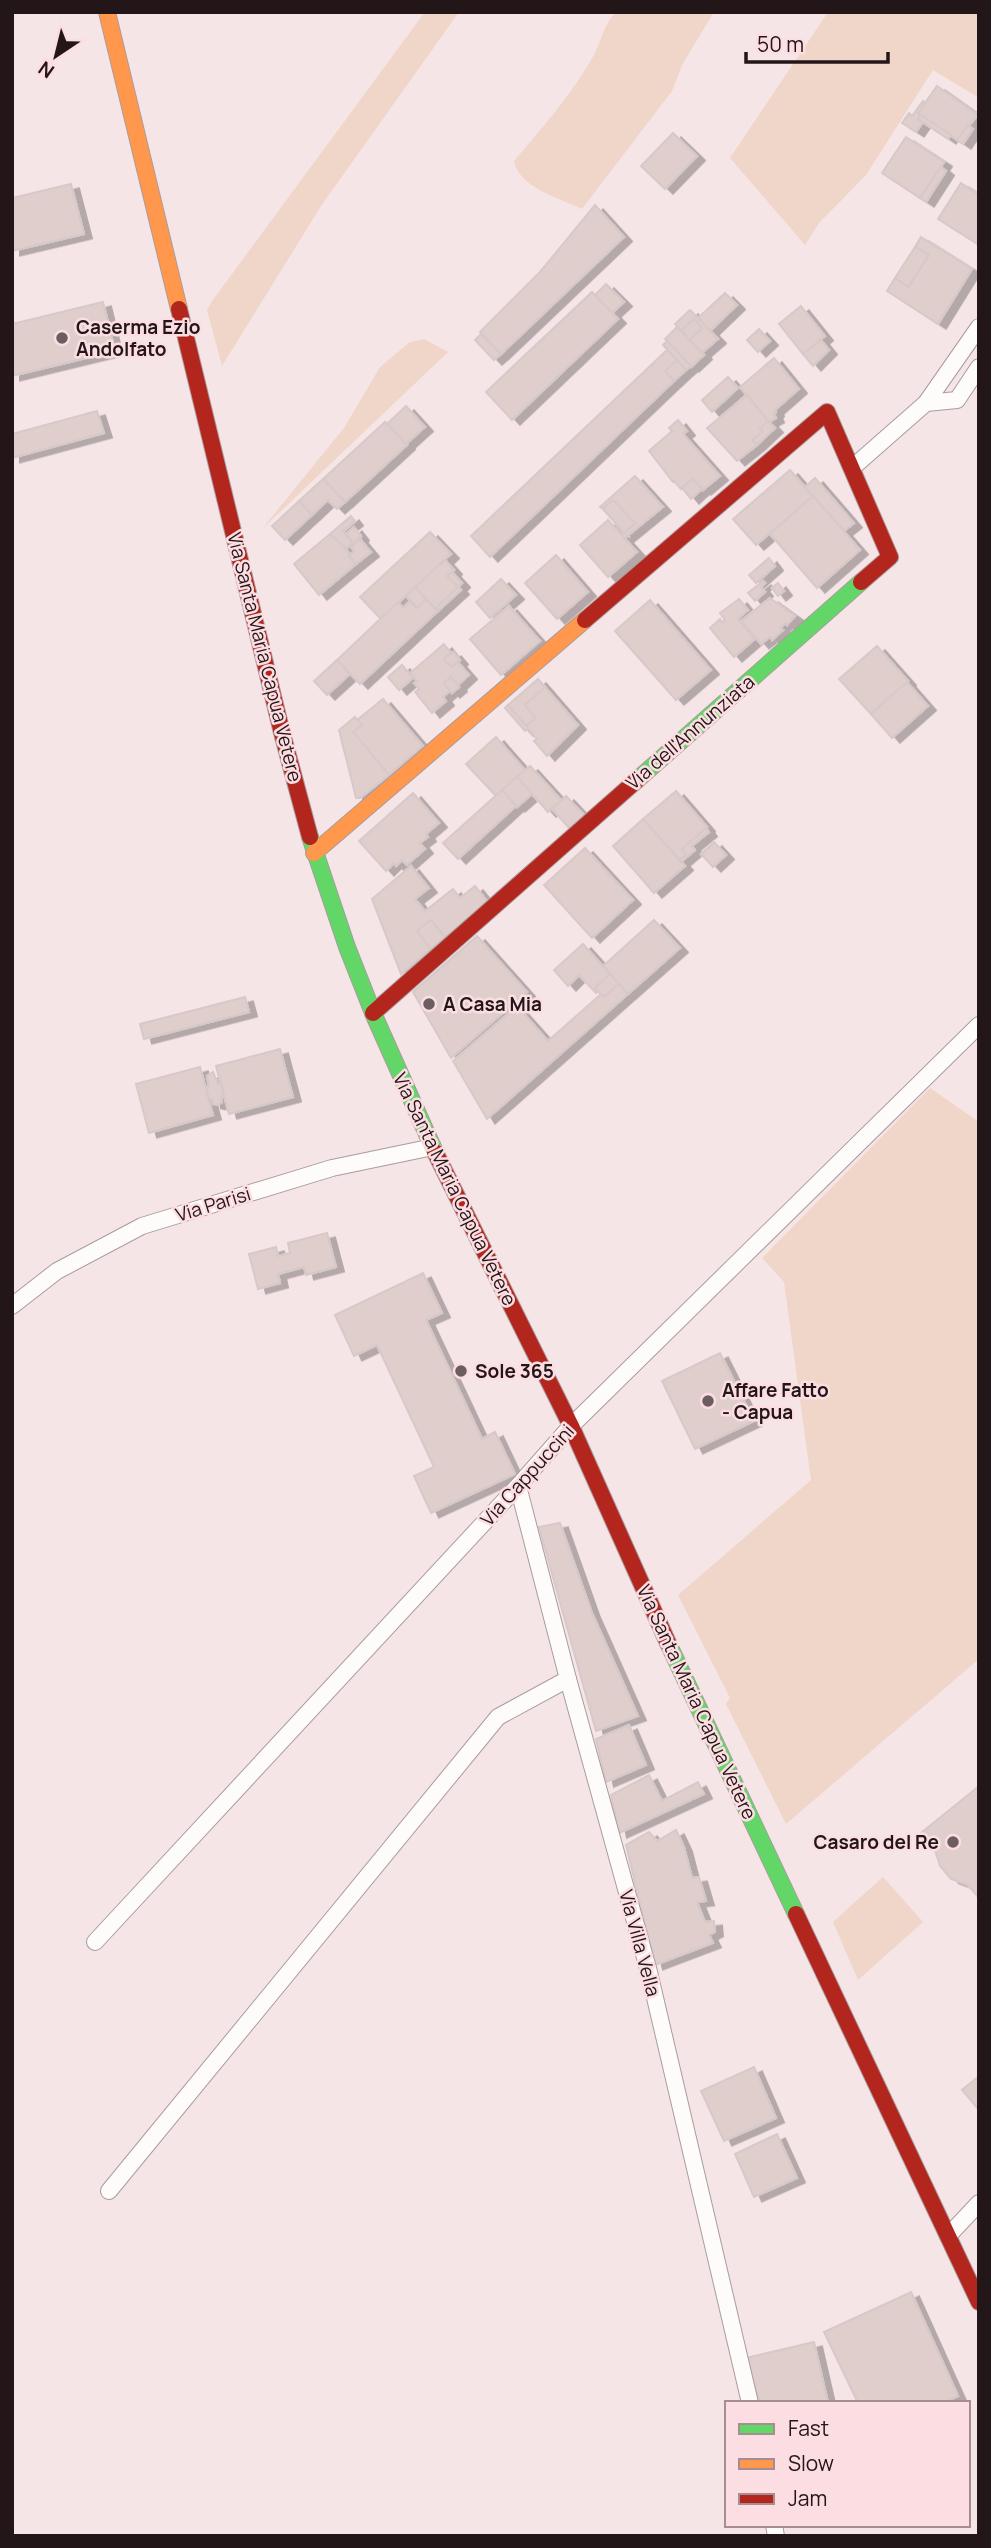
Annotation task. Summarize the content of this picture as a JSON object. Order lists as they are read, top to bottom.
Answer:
{
  "streets": {
    "main road": ["Via Santa Maria Capua Vetere", "Via dell'Annunziata"],
    "street": ["Via Parisi", "Via Cappuccini", "Via Villa Vella"]
  },
  "crossings": [
    ["Via Santa Maria Capua Vetere", "Via dell'Annunziata"],
    ["Via Santa Maria Capua Vetere", "Via Parisi"],
    ["Via Santa Maria Capua Vetere", "Via Cappuccini"],
    ["Via Cappuccini", "Via Villa Vella"]
  ],
  "places": [
    "Caserma Ezio Andolfato",
    "A Casa Mia",
    "Sole 365",
    "Affare Fatto - Capua",
    "Casaro del Re"
  ],
  "legend": ["Fast", "Slow", "Jam"],
  "scale_bar": "50 m",
  "north": "bottom left"
}
